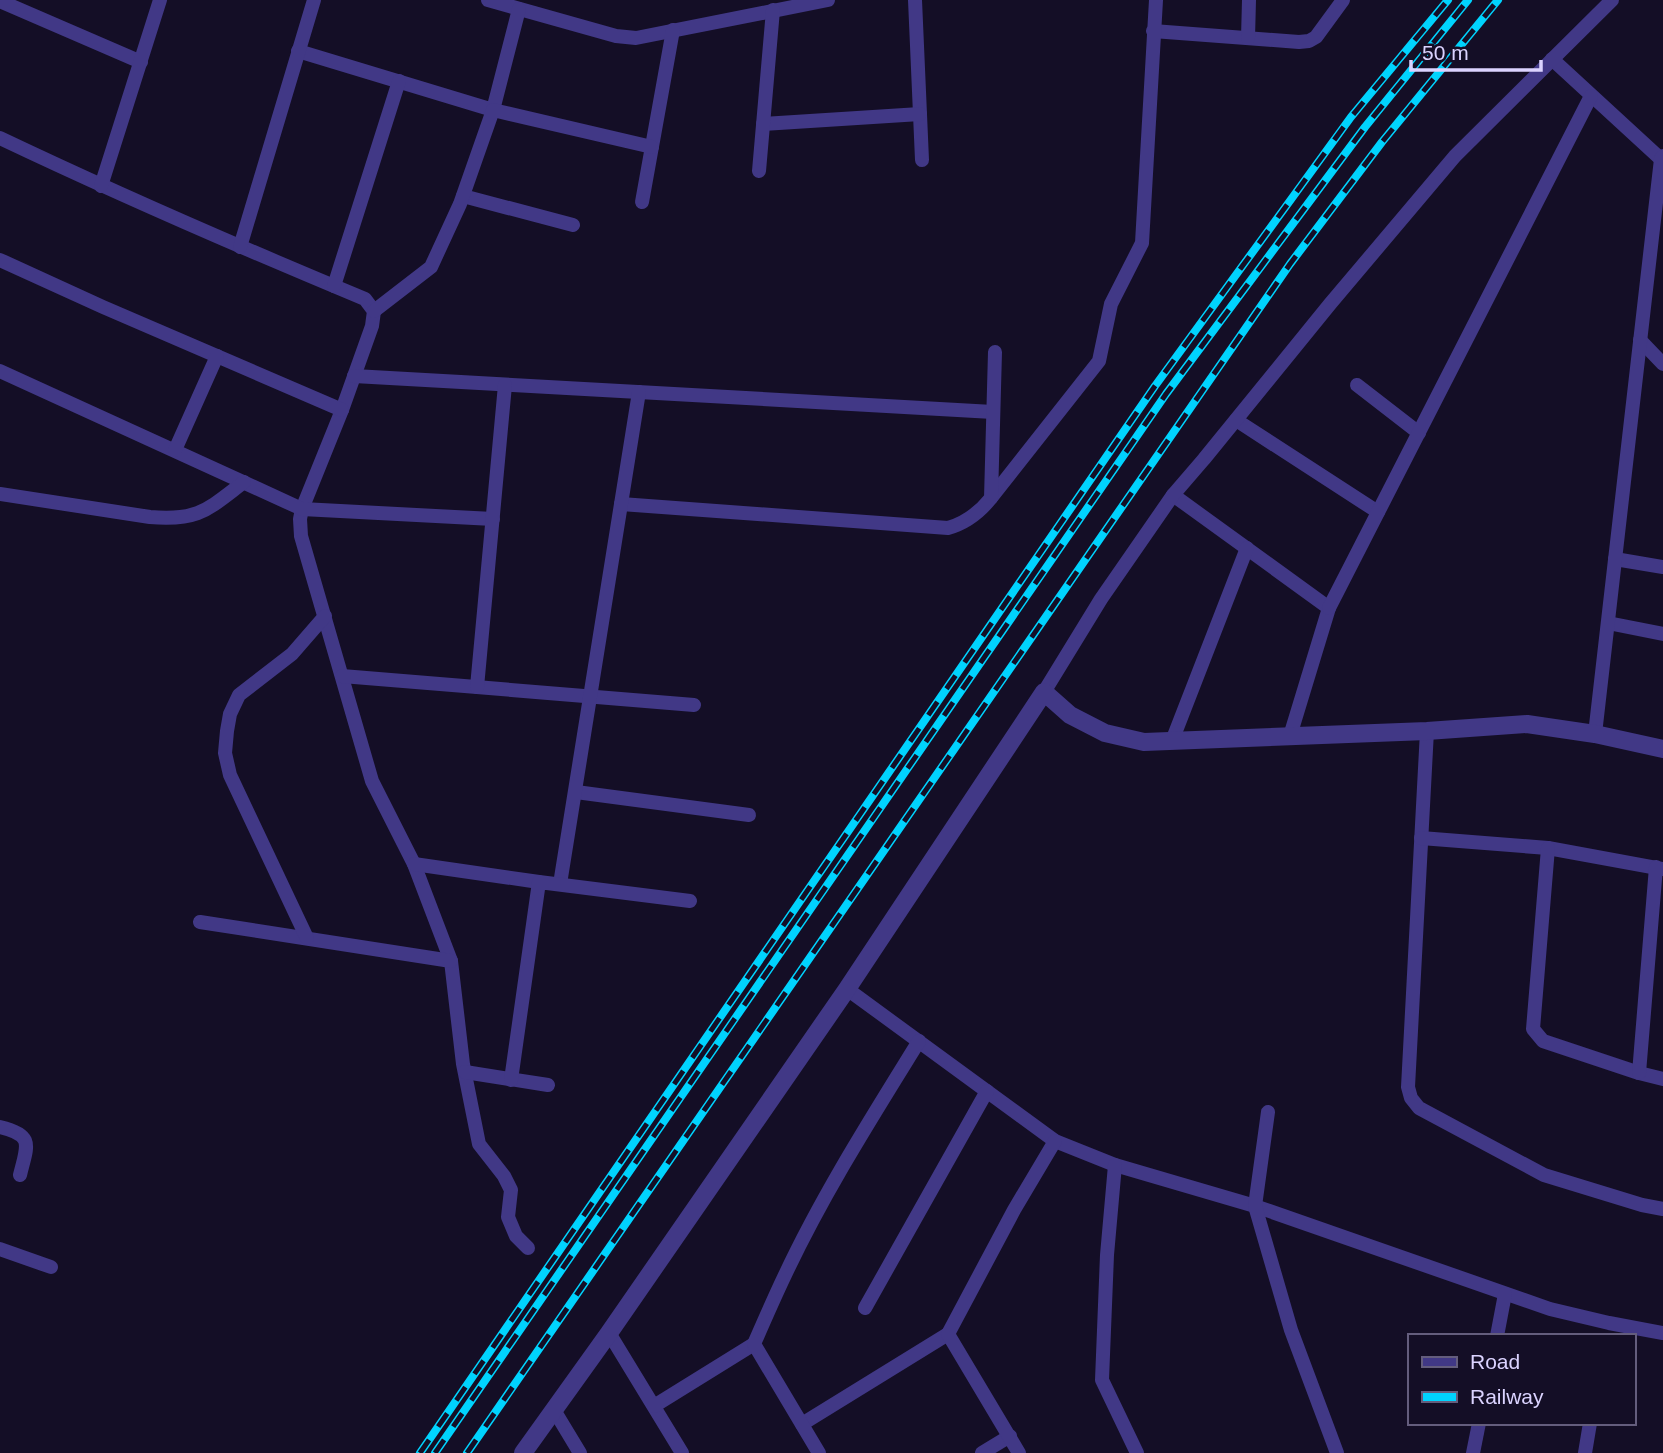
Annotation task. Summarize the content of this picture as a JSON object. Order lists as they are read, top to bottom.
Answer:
{
  "legend": ["Road", "Railway"],
  "scale_bar": "50 m"
}
